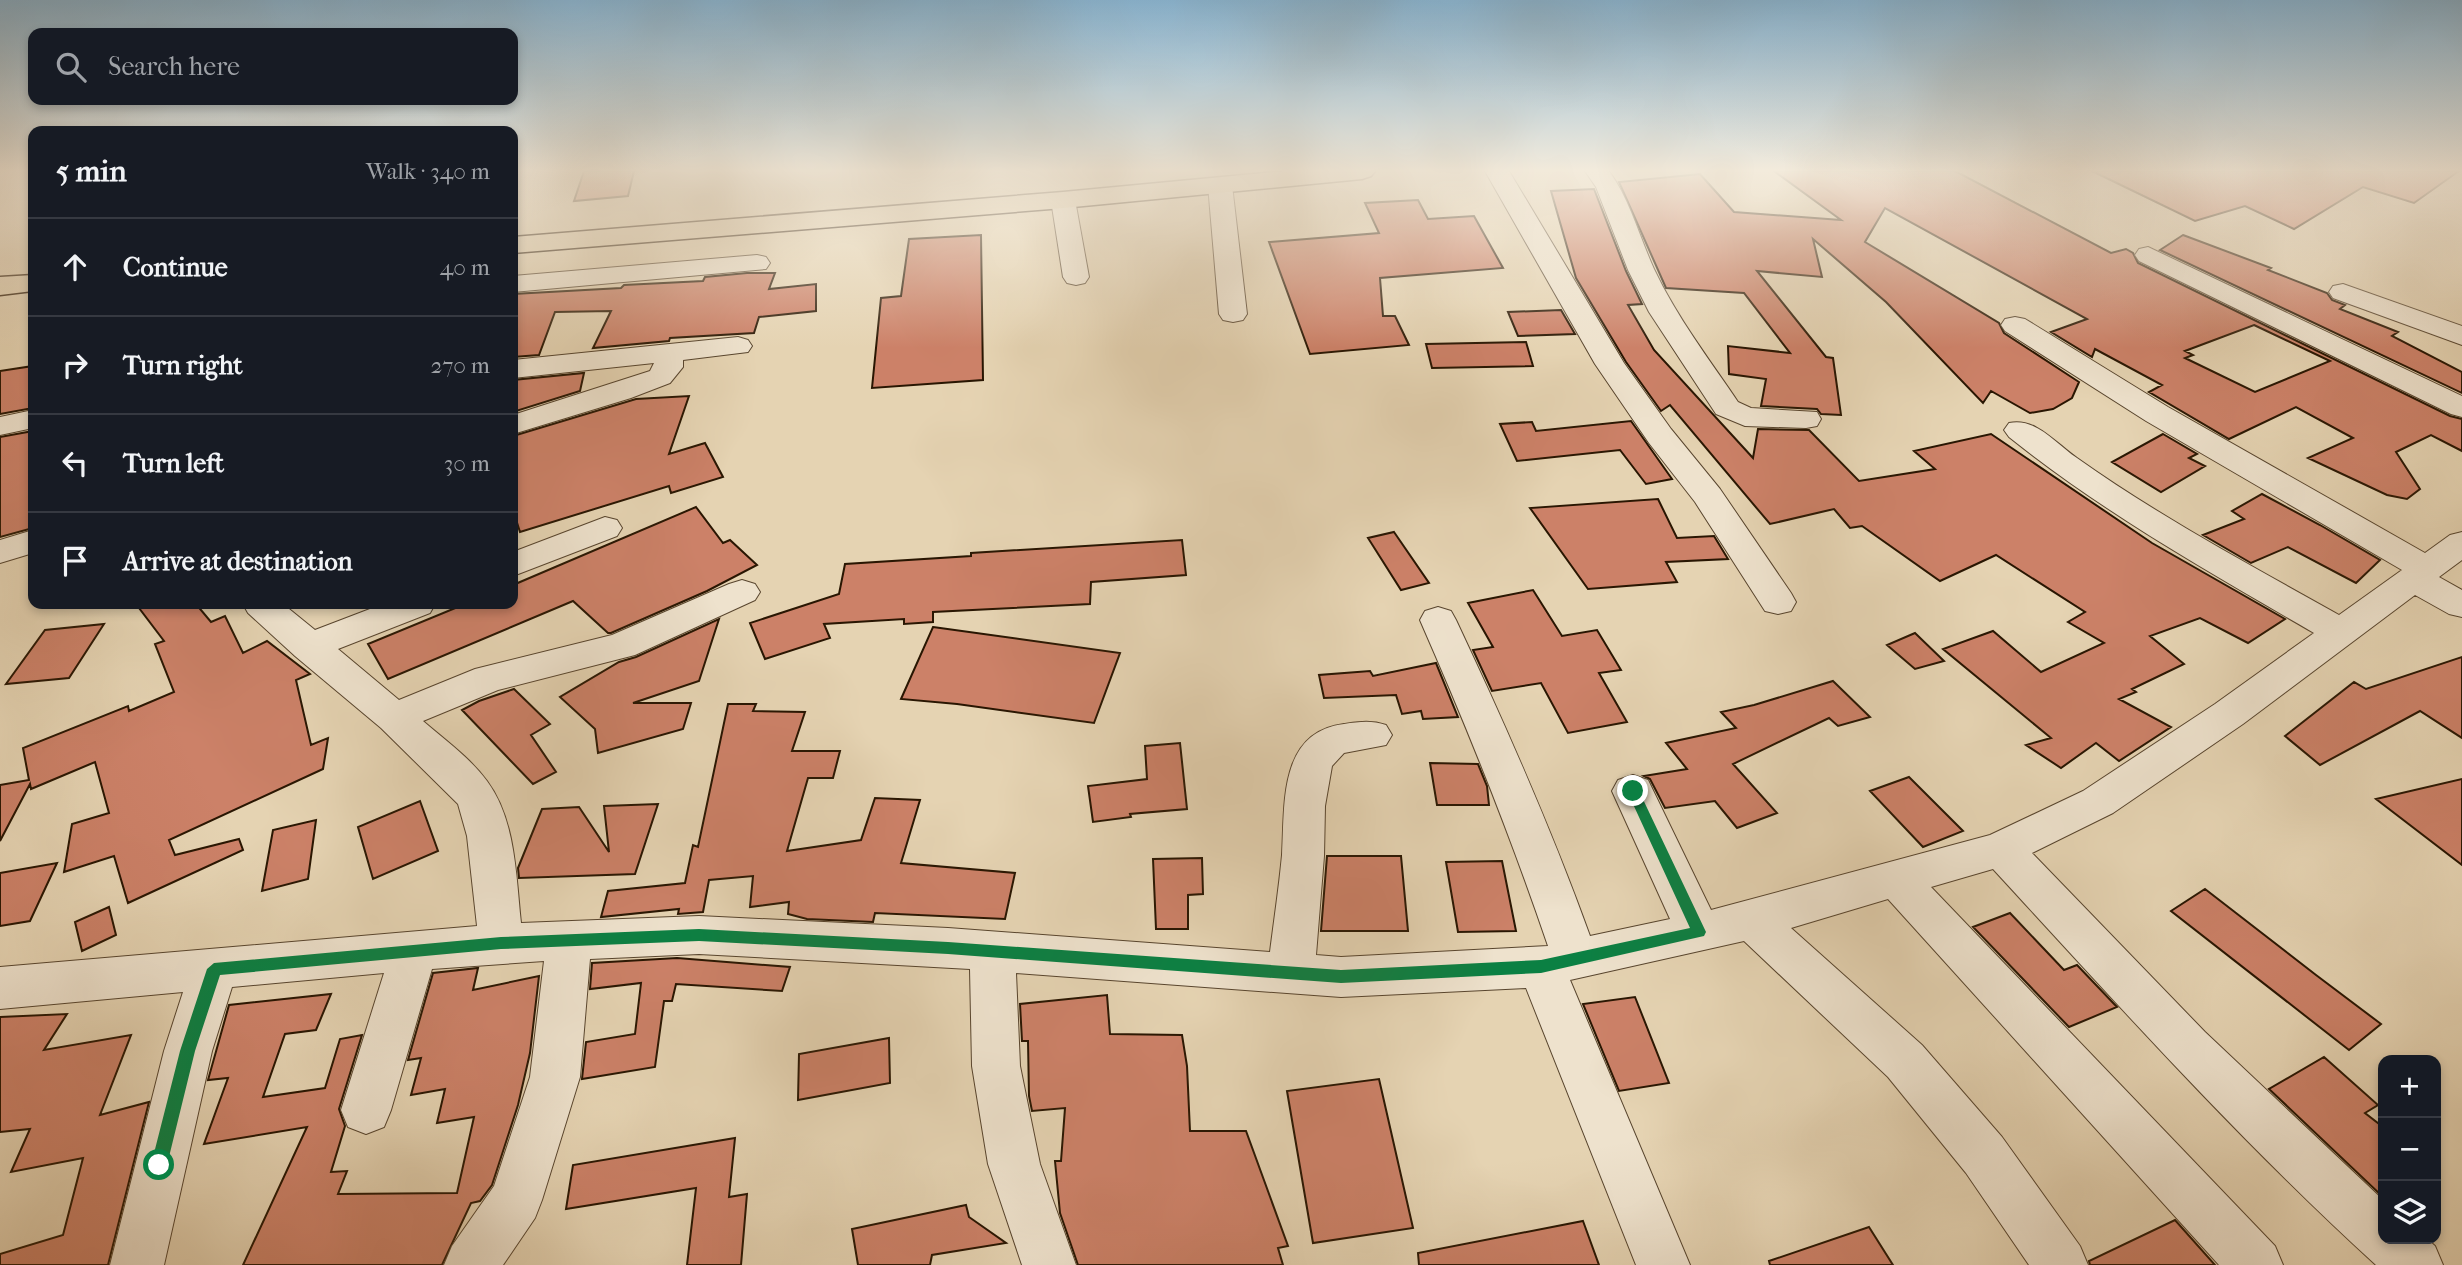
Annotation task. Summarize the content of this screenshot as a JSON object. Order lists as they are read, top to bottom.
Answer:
{
  "page": {
    "search": "Search here",
    "heading": ["5 min", "Walk · 340 m"],
    "list": [
      ["Continue", "40 m"],
      ["Turn right", "270 m"],
      ["Turn left", "30 m"],
      "Arrive at destination"
    ],
    "map_buttons": ["+", "−"]
  }
}
